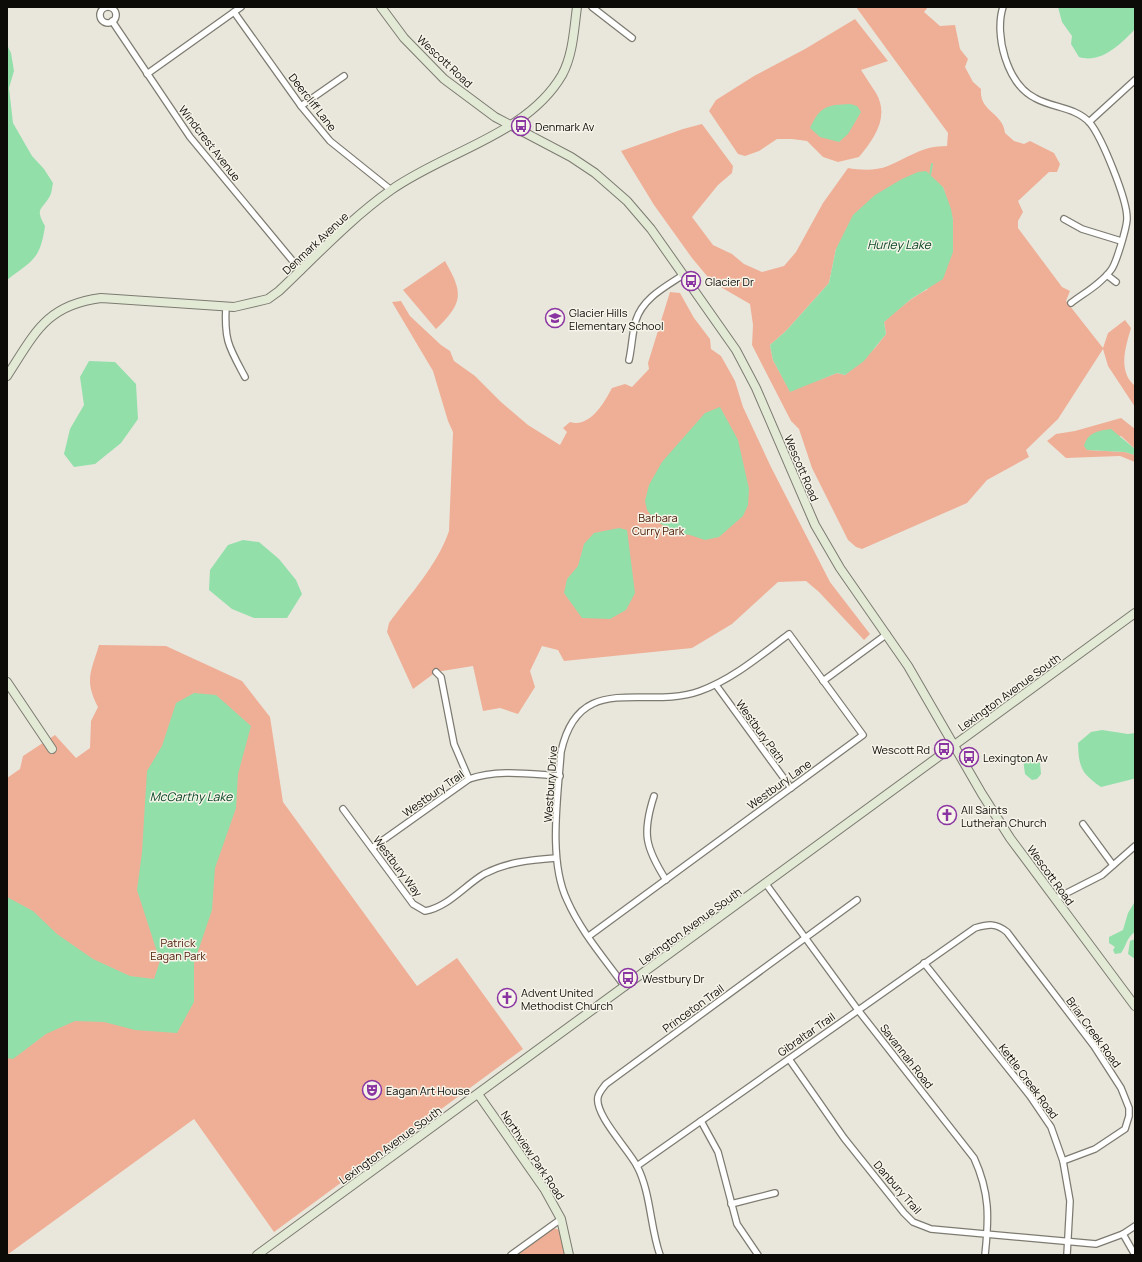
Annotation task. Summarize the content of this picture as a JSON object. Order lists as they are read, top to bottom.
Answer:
{
  "streets": {
    "street": [
      "Wescott Road",
      "Deercliff Lane",
      "Windcrest Avenue",
      "Denmark Avenue",
      "Lexington Avenue South",
      "Westbury Path",
      "Westbury Drive",
      "Westbury Lane",
      "Westbury Trail",
      "Westbury Way",
      "Princeton Trail",
      "Briar Creek Road",
      "Gibraltar Trail",
      "Savannah Road",
      "Kettle Creek Road",
      "Northview Park Road",
      "Danbury Trail"
    ]
  },
  "crossings": [
    ["Wescott Road", "Denmark Avenue"],
    ["Wescott Road", "Lexington Avenue South"],
    ["Deercliff Lane", "Denmark Avenue"],
    ["Windcrest Avenue", "Denmark Avenue"],
    ["Lexington Avenue South", "Westbury Drive"],
    ["Lexington Avenue South", "Savannah Road"],
    ["Lexington Avenue South", "Northview Park Road"],
    ["Westbury Path", "Westbury Drive"],
    ["Westbury Path", "Westbury Lane"],
    ["Westbury Drive", "Westbury Lane"],
    ["Westbury Drive", "Westbury Trail"],
    ["Westbury Drive", "Westbury Way"],
    ["Westbury Trail", "Westbury Way"],
    ["Princeton Trail", "Gibraltar Trail"],
    ["Princeton Trail", "Savannah Road"],
    ["Briar Creek Road", "Gibraltar Trail"],
    ["Briar Creek Road", "Kettle Creek Road"],
    ["Gibraltar Trail", "Savannah Road"],
    ["Gibraltar Trail", "Kettle Creek Road"],
    ["Gibraltar Trail", "Danbury Trail"],
    ["Savannah Road", "Danbury Trail"],
    ["Kettle Creek Road", "Danbury Trail"]
  ],
  "water": ["Hurley Lake", "McCarthy Lake"],
  "parks": ["Barbara Curry Park", "Patrick Eagan Park"],
  "places": {
    "bus stop": [
      "Denmark Av",
      "Glacier Dr",
      "Wescott Rd",
      "Lexington Av",
      "Westbury Dr"
    ],
    "school or university": ["Glacier Hills Elementary School"],
    "church": ["All Saints Lutheran Church", "Advent United Methodist Church"],
    "theatre": ["Eagan Art House"]
  }
}
